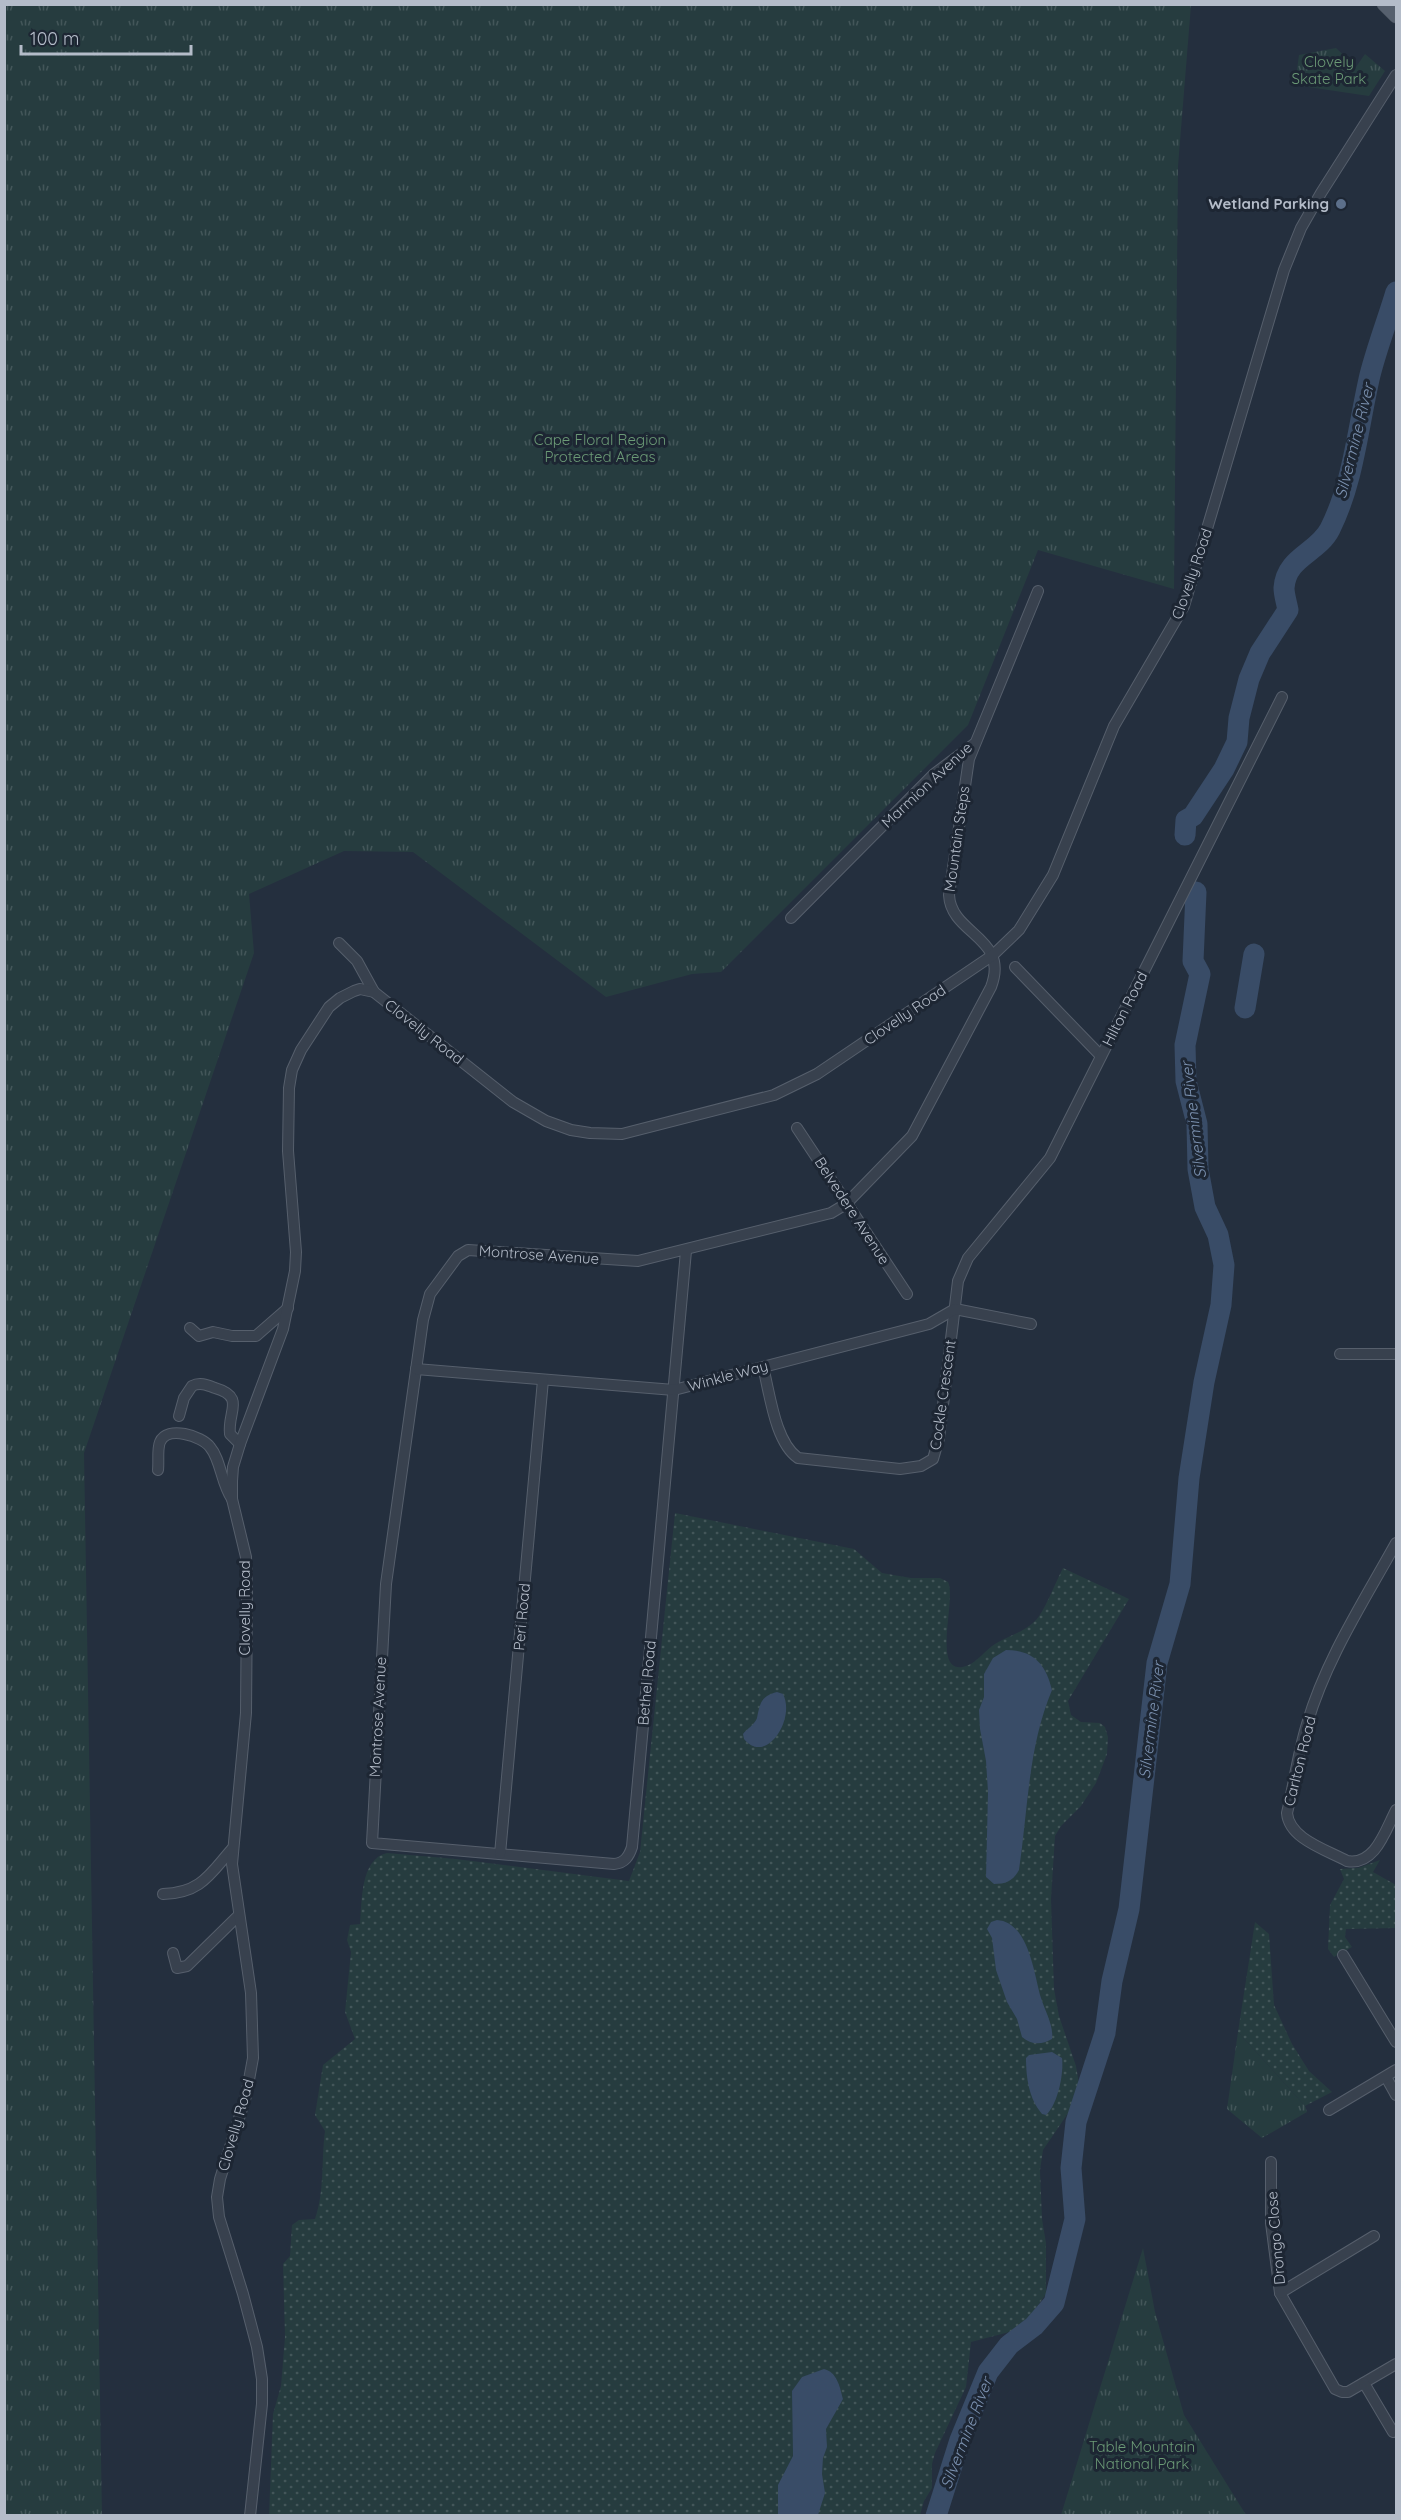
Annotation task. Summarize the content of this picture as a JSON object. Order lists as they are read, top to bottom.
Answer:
{
  "streets": {
    "street": [
      "Clovelly Road",
      "Marmion Avenue",
      "Mountain Steps",
      "Hilton Road",
      "Belvedere Avenue",
      "Montrose Avenue",
      "Winkle Way",
      "Cockle Crescent",
      "Peri Road",
      "Bethel Road",
      "Carlton Road",
      "Drongo Close"
    ]
  },
  "crossings": [
    ["Clovelly Road", "Mountain Steps"],
    ["Clovelly Road", "Montrose Avenue"],
    ["Marmion Avenue", "Mountain Steps"],
    ["Mountain Steps", "Montrose Avenue"],
    ["Hilton Road", "Winkle Way"],
    ["Hilton Road", "Cockle Crescent"],
    ["Belvedere Avenue", "Montrose Avenue"],
    ["Montrose Avenue", "Winkle Way"],
    ["Montrose Avenue", "Bethel Road"],
    ["Winkle Way", "Cockle Crescent"],
    ["Winkle Way", "Peri Road"],
    ["Winkle Way", "Bethel Road"],
    ["Peri Road", "Bethel Road"]
  ],
  "water": ["Silvermine River"],
  "parks": ["Clovely Skate Park", "Cape Floral Region Protected Areas", "Table Mountain National Park"],
  "places": ["Wetland Parking"],
  "scale_bar": "100 m"
}
